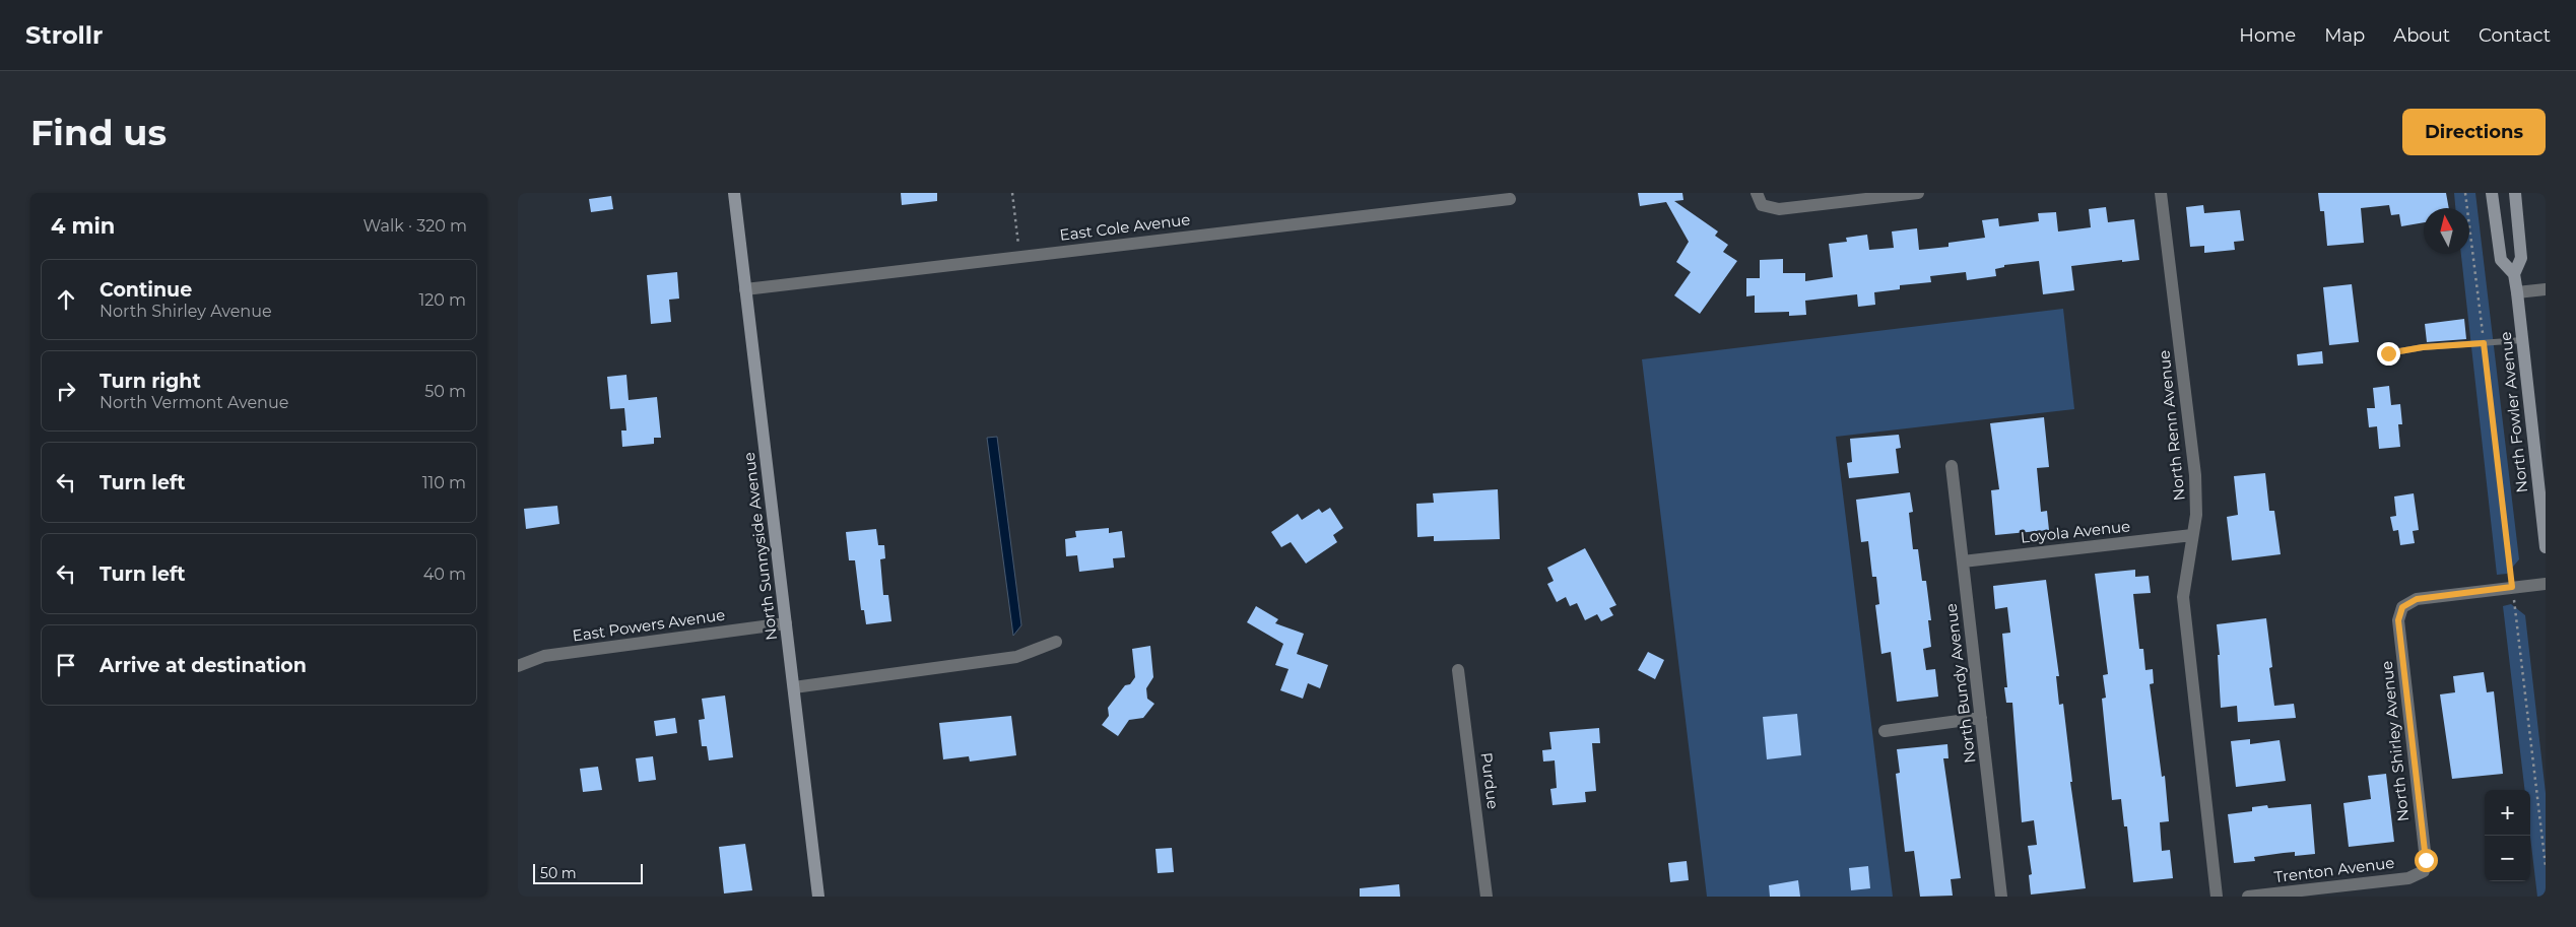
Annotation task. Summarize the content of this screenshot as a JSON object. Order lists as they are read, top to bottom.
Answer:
{
  "streets": {
    "main road": ["North Fowler Avenue", "North Sunnyside Avenue"],
    "street": [
      "East Cole Avenue",
      "North Renn Avenue",
      "Loyola Avenue",
      "East Powers Avenue",
      "North Bundy Avenue",
      "North Shirley Avenue",
      "Purdue",
      "Trenton Avenue"
    ]
  },
  "crossings": [
    ["East Cole Avenue", "North Sunnyside Avenue"],
    ["North Renn Avenue", "Loyola Avenue"],
    ["Loyola Avenue", "North Bundy Avenue"],
    ["North Sunnyside Avenue", "East Powers Avenue"],
    ["North Shirley Avenue", "Trenton Avenue"]
  ],
  "scale_bar": "50 m",
  "north": "top",
  "page": {
    "header": "Strollr",
    "nav": [
      "Home",
      "Map",
      "About",
      "Contact"
    ],
    "buttons": "Directions",
    "title": "Find us",
    "heading": ["4 min", "Walk · 320 m"],
    "list": [
      ["Continue", "North Shirley Avenue", "120 m"],
      ["Turn right", "North Vermont Avenue", "50 m"],
      ["Turn left", "110 m"],
      ["Turn left", "40 m"],
      "Arrive at destination"
    ],
    "map_buttons": ["+", "−"],
    "scale": "50 m"
  }
}
